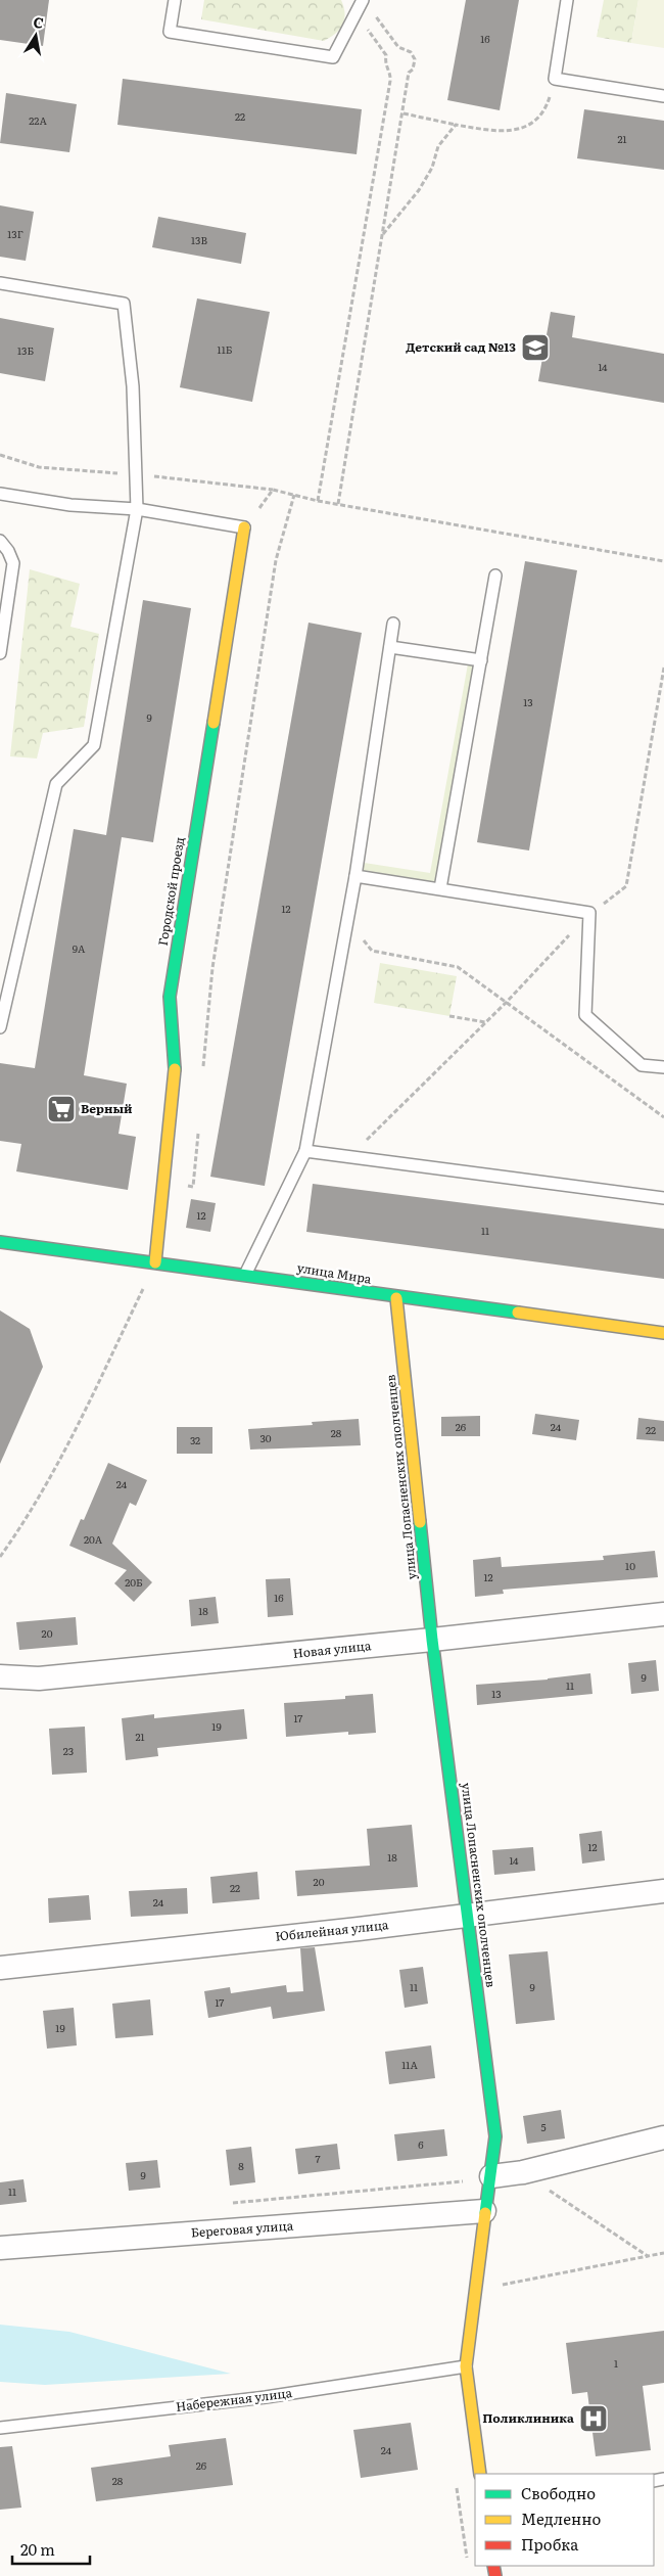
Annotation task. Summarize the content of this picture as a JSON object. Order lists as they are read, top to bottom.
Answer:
{
  "streets": {
    "street": [
      "Городской проезд",
      "улица Мира",
      "улица Лопасненских ополченцев",
      "Новая улица",
      "Юбилейная улица",
      "Береговая улица"
    ],
    "lane": ["Набережная улица"]
  },
  "crossings": [
    ["Городской проезд", "улица Мира"],
    ["улица Мира", "улица Лопасненских ополченцев"],
    ["улица Лопасненских ополченцев", "Новая улица"],
    ["улица Лопасненских ополченцев", "Юбилейная улица"],
    ["улица Лопасненских ополченцев", "Береговая улица"],
    ["улица Лопасненских ополченцев", "Набережная улица"]
  ],
  "places": {
    "school or university": ["Детский сад №13"],
    "supermarket": ["Верный"],
    "hospital": ["Поликлиника"]
  },
  "house_numbers": [
    "16",
    "22",
    "22А",
    "21",
    "13Г",
    "13В",
    "11Б",
    "13Б",
    "14",
    "13",
    "9",
    "12",
    "9А",
    "12",
    "11",
    "26",
    "24",
    "22",
    "28",
    "30",
    "32",
    "24",
    "20А",
    "10",
    "12",
    "20Б",
    "16",
    "18",
    "20",
    "9",
    "11",
    "13",
    "17",
    "19",
    "21",
    "23",
    "12",
    "18",
    "14",
    "20",
    "22",
    "24",
    "11",
    "9",
    "17",
    "19",
    "11А",
    "5",
    "6",
    "7",
    "8",
    "9",
    "11",
    "1",
    "24",
    "26",
    "28"
  ],
  "legend": ["Свободно", "Медленно", "Пробка"],
  "scale_bar": "20 m",
  "north": "top"
}
